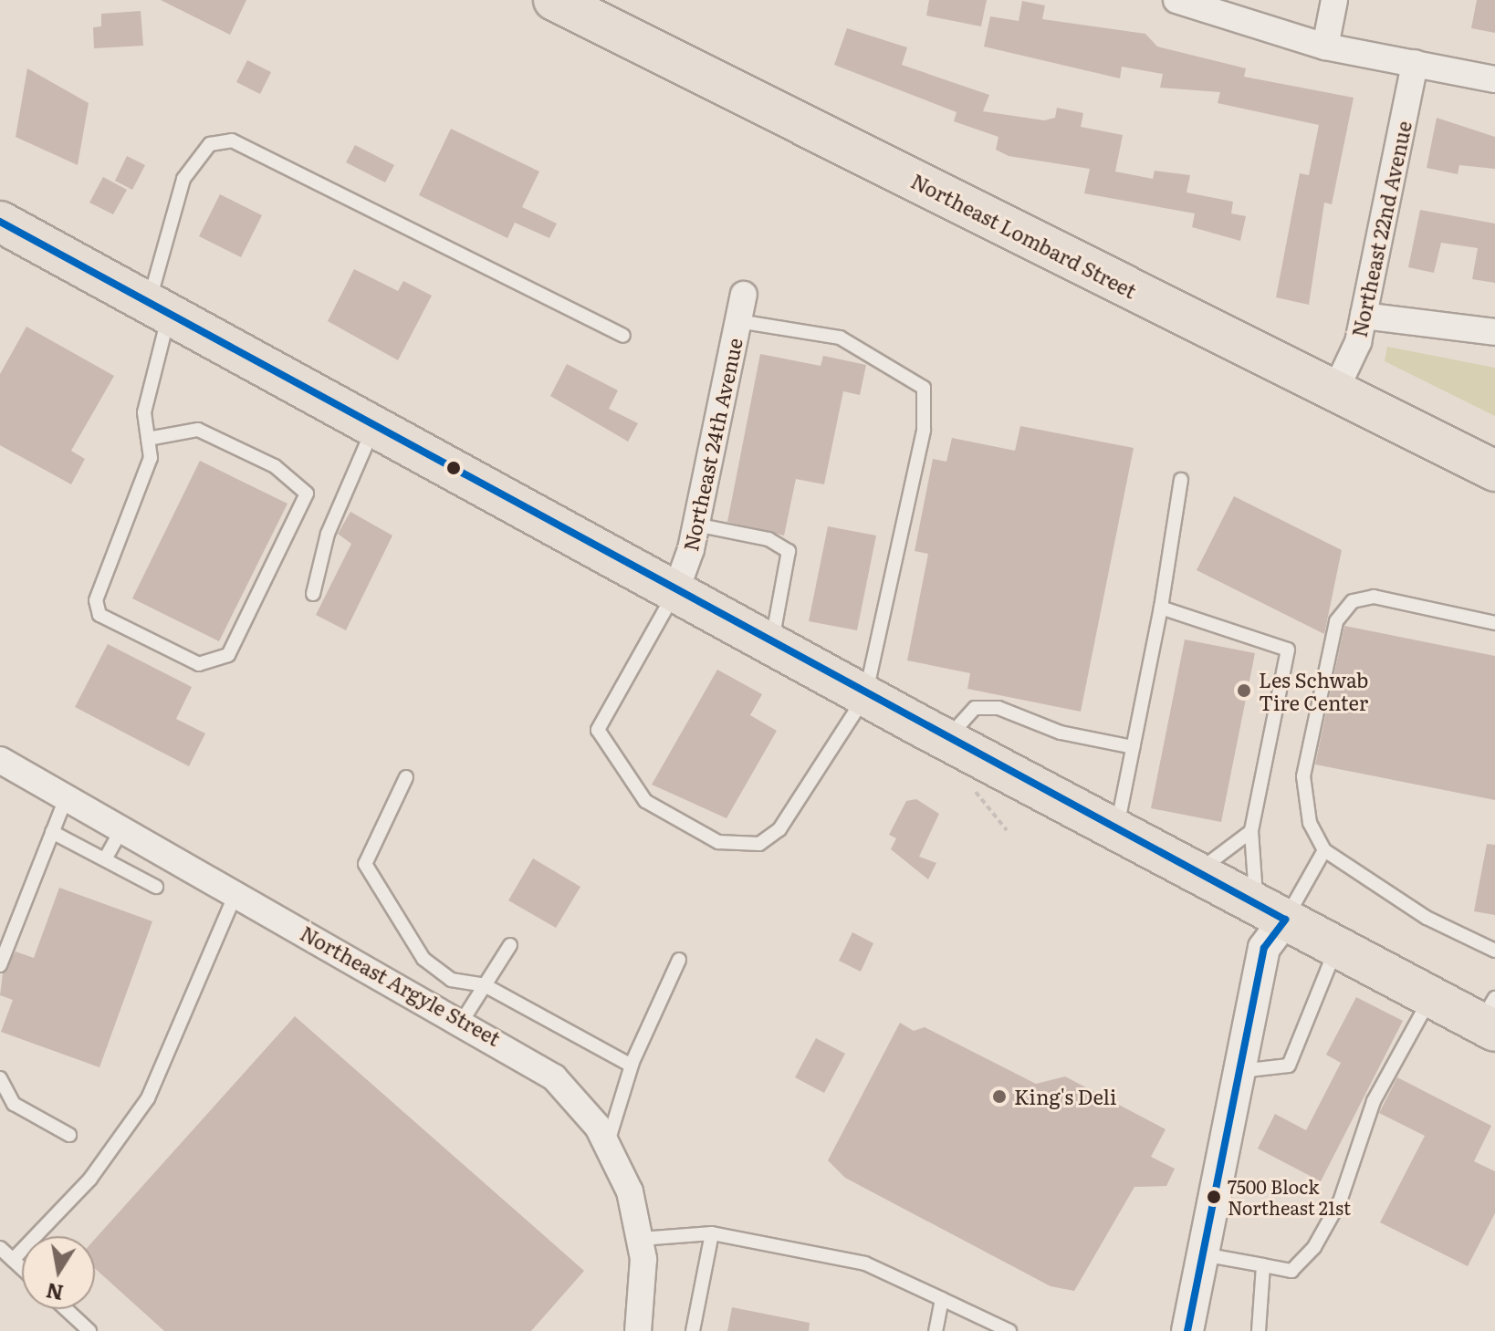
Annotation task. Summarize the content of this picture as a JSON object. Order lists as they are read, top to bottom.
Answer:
{
  "streets": {
    "main road": ["Northeast Lombard Street"],
    "street": ["Northeast 22nd Avenue", "Northeast 24th Avenue", "Northeast Argyle Street"]
  },
  "crossings": [
    ["Northeast 22nd Avenue", "Northeast Lombard Street"]
  ],
  "places": ["Les Schwab Tire Center", "King's Deli", "7500 Block Northeast 21st"],
  "north": "bottom"
}
